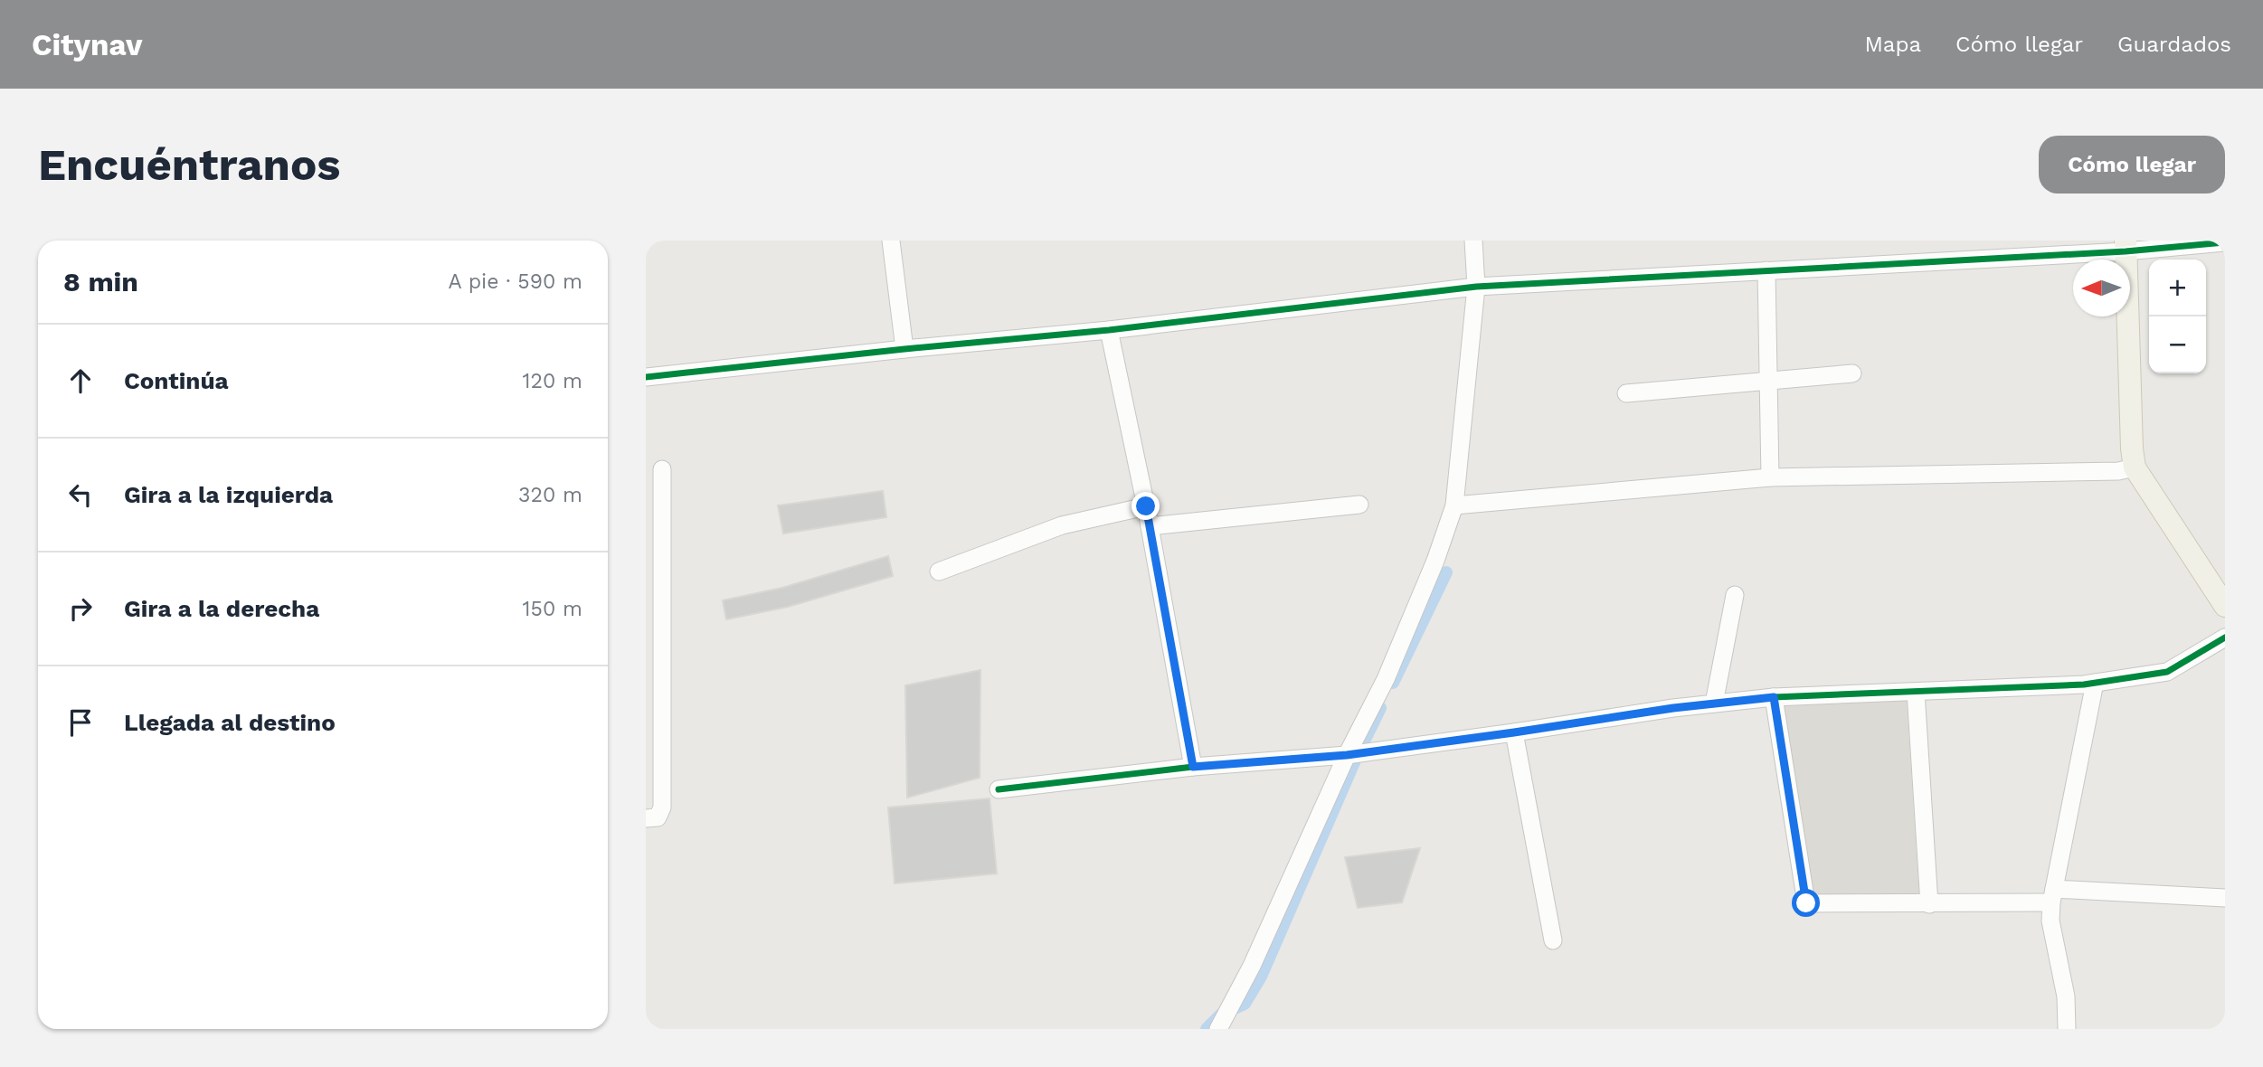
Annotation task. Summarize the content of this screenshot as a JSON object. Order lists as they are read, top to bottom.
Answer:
{
  "north": "left",
  "page": {
    "header": "Citynav",
    "nav": ["Mapa", "Cómo llegar", "Guardados"],
    "buttons": "Cómo llegar",
    "title": "Encuéntranos",
    "heading": ["8 min", "A pie · 590 m"],
    "map_buttons": ["+", "−"],
    "list": [
      ["Continúa", "120 m"],
      ["Gira a la izquierda", "320 m"],
      ["Gira a la derecha", "150 m"],
      "Llegada al destino"
    ]
  }
}
